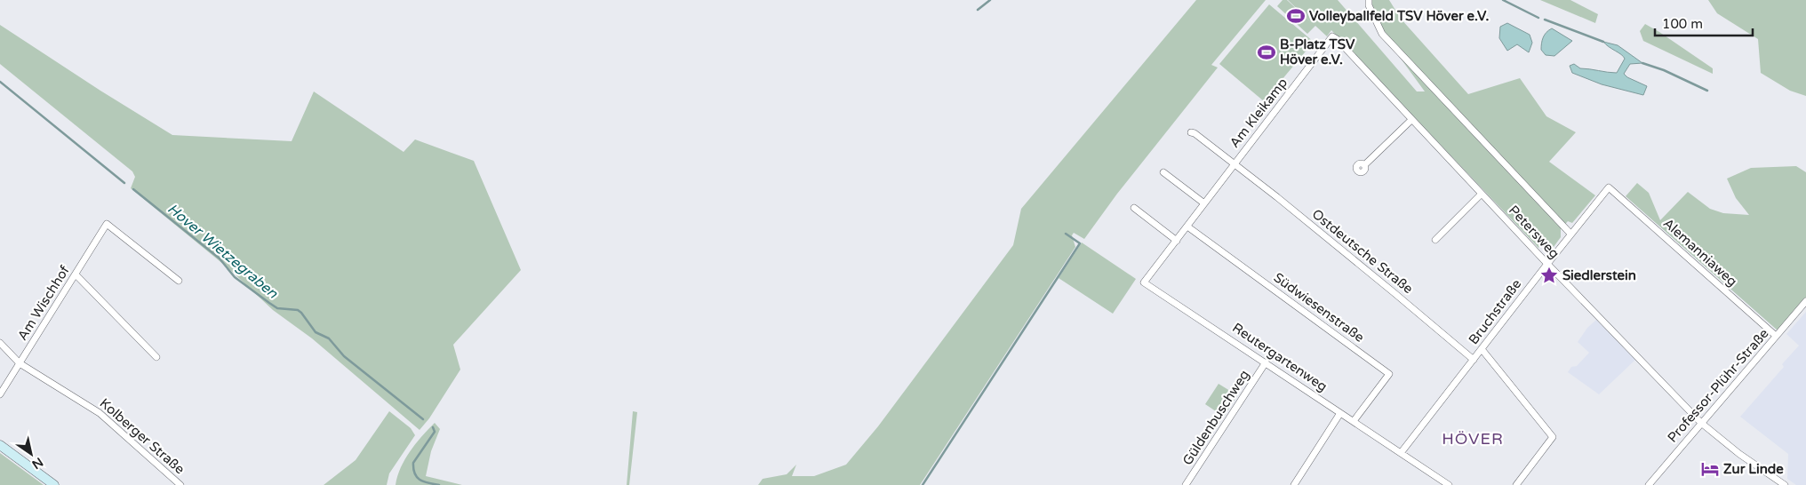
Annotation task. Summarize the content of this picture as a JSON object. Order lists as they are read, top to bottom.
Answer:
{
  "streets": {
    "street": [
      "Am Kleikamp",
      "Petersweg",
      "Ostdeutsche Straße",
      "Alemanniaweg",
      "Am Wischhof",
      "Südwiesenstraße",
      "Bruchstraße",
      "Reutergartenweg",
      "Professor-Plühr-Straße",
      "Güldenbuschweg",
      "Kolberger Straße"
    ]
  },
  "crossings": [
    ["Am Kleikamp", "Petersweg"],
    ["Am Kleikamp", "Ostdeutsche Straße"],
    ["Am Kleikamp", "Südwiesenstraße"],
    ["Am Kleikamp", "Reutergartenweg"],
    ["Petersweg", "Bruchstraße"],
    ["Petersweg", "Professor-Plühr-Straße"],
    ["Ostdeutsche Straße", "Bruchstraße"],
    ["Alemanniaweg", "Bruchstraße"],
    ["Alemanniaweg", "Professor-Plühr-Straße"],
    ["Am Wischhof", "Kolberger Straße"],
    ["Südwiesenstraße", "Reutergartenweg"],
    ["Bruchstraße", "Reutergartenweg"],
    ["Reutergartenweg", "Güldenbuschweg"]
  ],
  "districts": ["HÖVER"],
  "water": ["Hover Wietzegraben"],
  "places": {
    "sports": ["Volleyballfeld TSV Höver e.V.", "B-Platz TSV Höver e.V."],
    "place": ["Siedlerstein"],
    "hotel": ["Zur Linde"]
  },
  "scale_bar": "100 m",
  "north": "bottom right"
}
